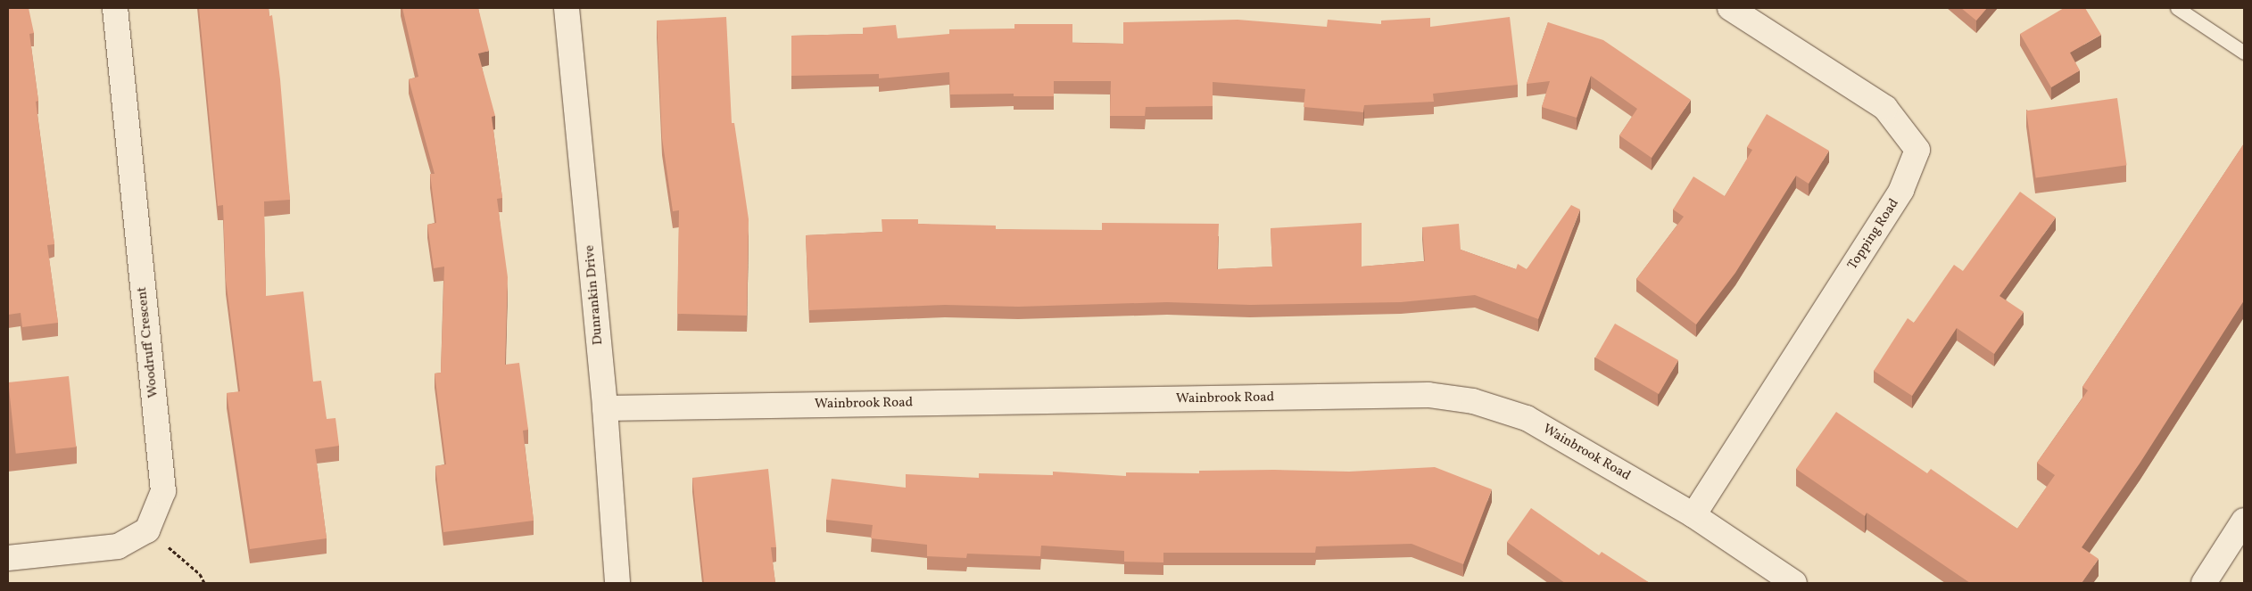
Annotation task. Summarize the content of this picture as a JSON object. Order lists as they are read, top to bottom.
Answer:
{
  "streets": {
    "street": [
      "Topping Road",
      "Dunrankin Drive",
      "Woodruff Crescent",
      "Wainbrook Road"
    ]
  },
  "crossings": [
    ["Topping Road", "Wainbrook Road"],
    ["Dunrankin Drive", "Wainbrook Road"]
  ]
}
